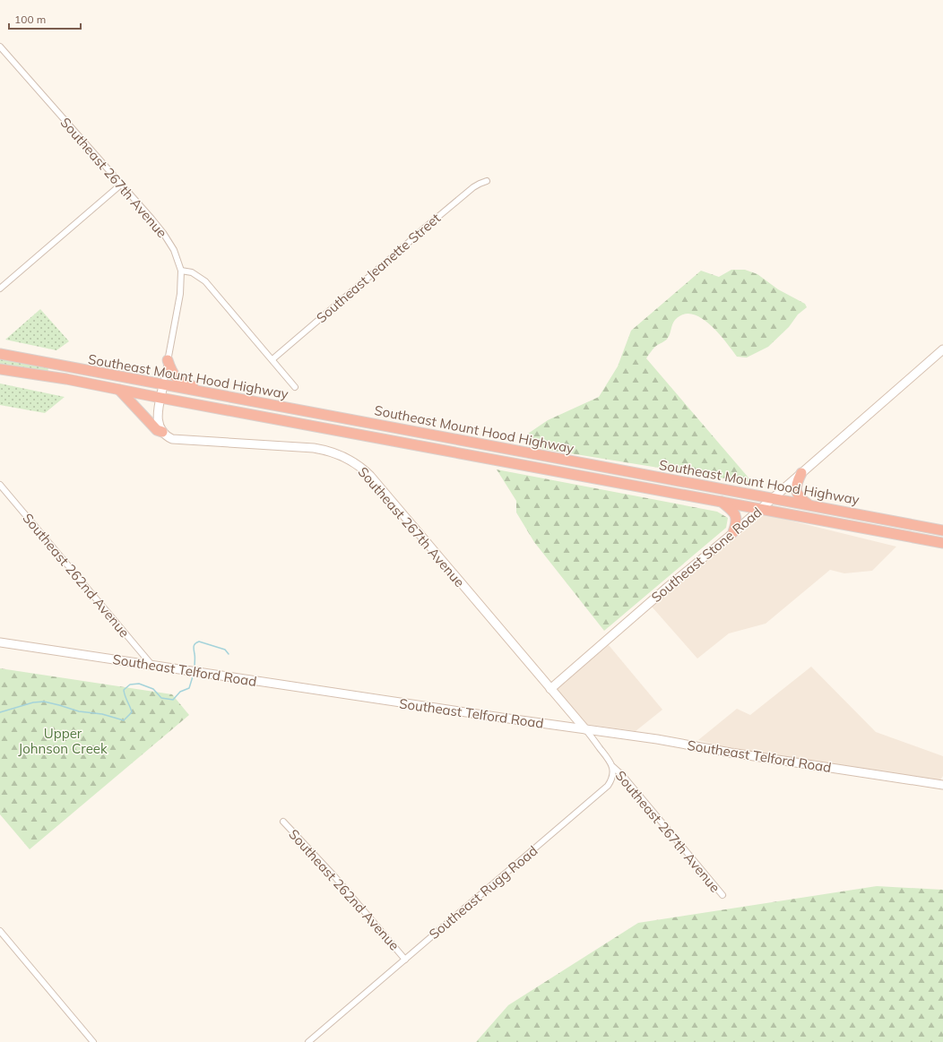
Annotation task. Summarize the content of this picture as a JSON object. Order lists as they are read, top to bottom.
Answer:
{
  "streets": {
    "highway": ["Southeast Mount Hood Highway"],
    "street": [
      "Southeast 267th Avenue",
      "Southeast Jeanette Street",
      "Southeast Stone Road",
      "Southeast 262nd Avenue",
      "Southeast Telford Road",
      "Southeast Rugg Road"
    ]
  },
  "crossings": [
    ["Southeast 267th Avenue", "Southeast Stone Road"],
    ["Southeast 267th Avenue", "Southeast Telford Road"],
    ["Southeast 267th Avenue", "Southeast Rugg Road"],
    ["Southeast Mount Hood Highway", "Southeast Stone Road"],
    ["Southeast 262nd Avenue", "Southeast Telford Road"],
    ["Southeast 262nd Avenue", "Southeast Rugg Road"]
  ],
  "parks": ["Upper Johnson Creek"],
  "scale_bar": "100 m"
}
